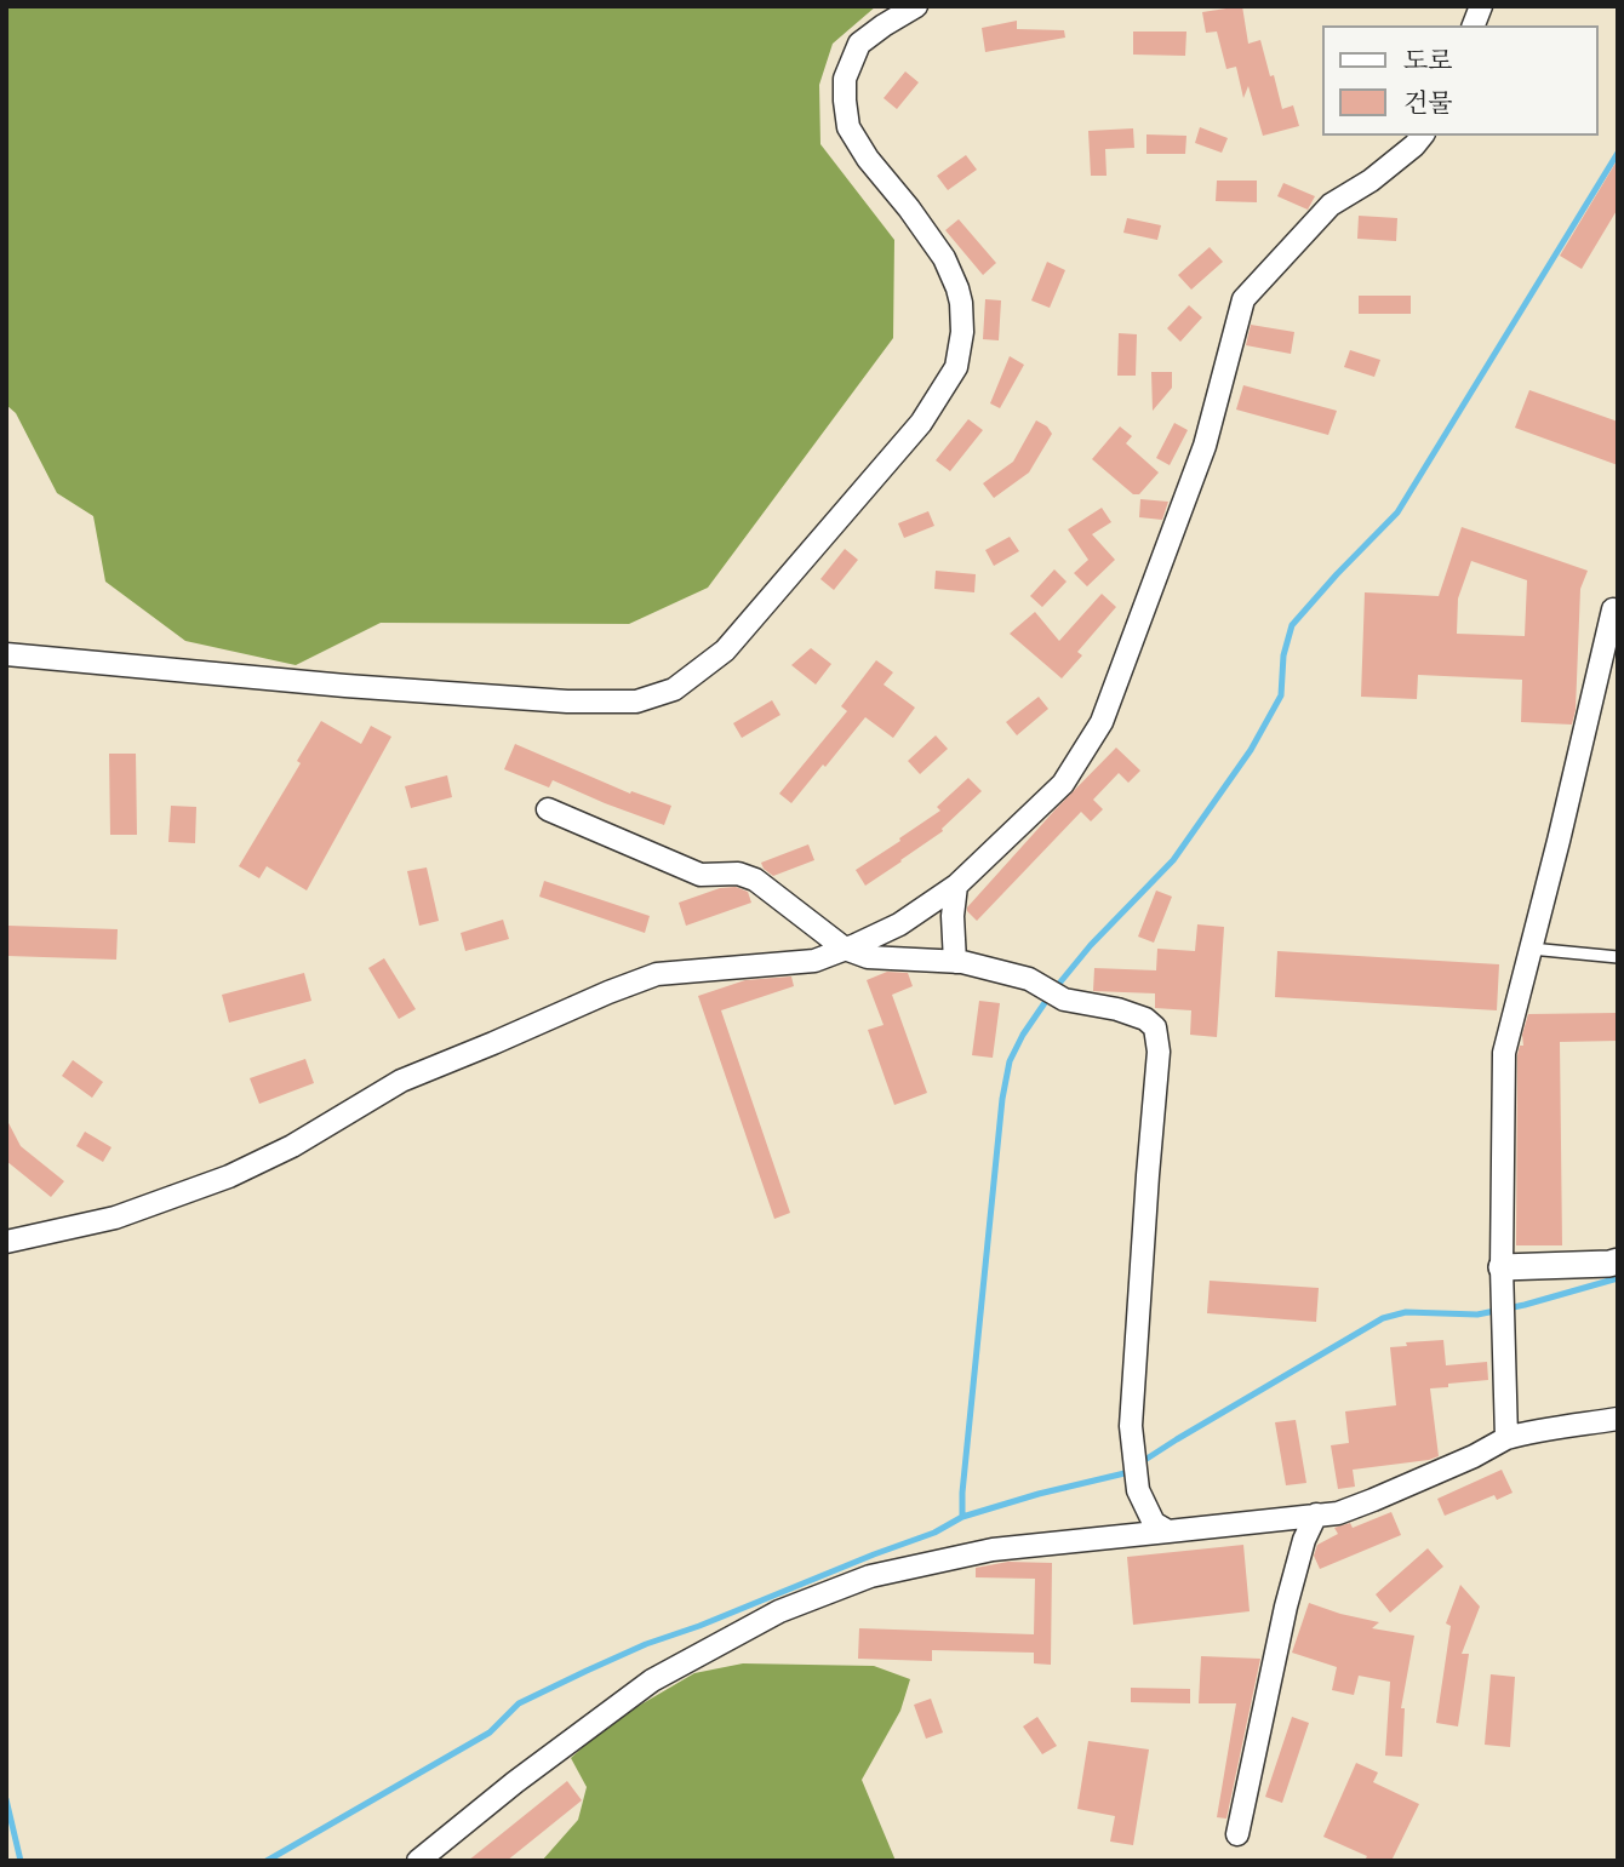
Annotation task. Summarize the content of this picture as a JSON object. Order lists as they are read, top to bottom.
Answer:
{
  "legend": ["도로", "건물"]
}
